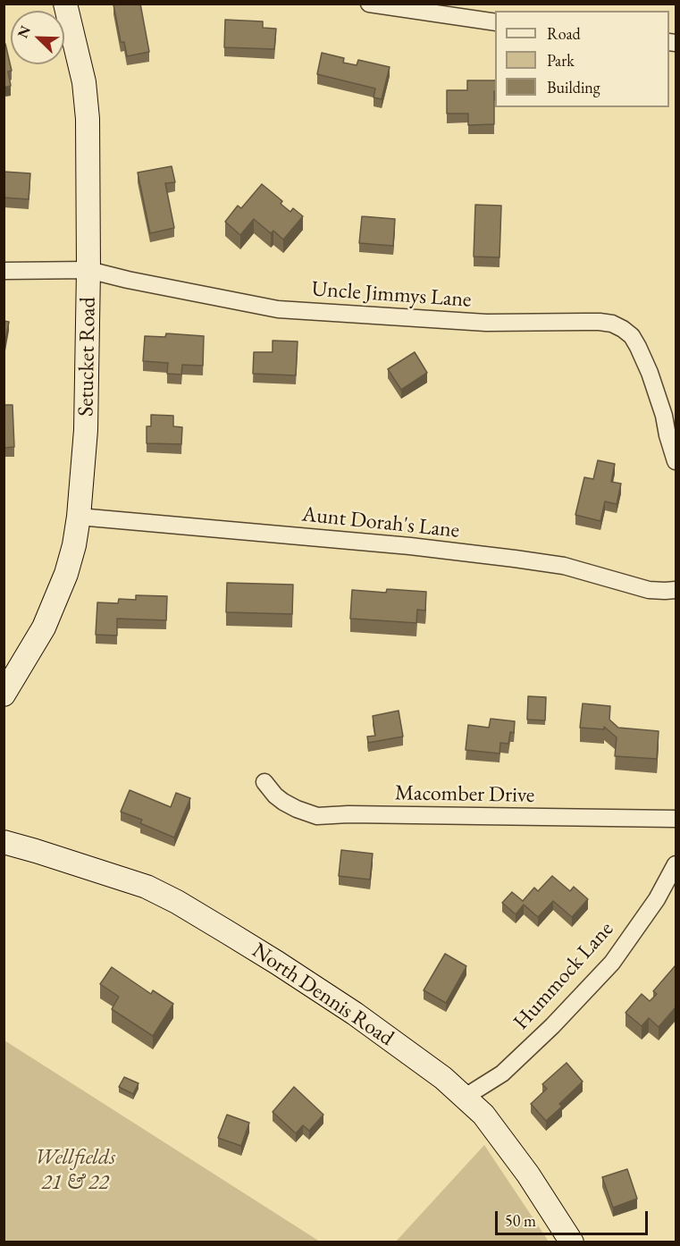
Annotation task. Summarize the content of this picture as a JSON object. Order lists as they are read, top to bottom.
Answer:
{
  "streets": {
    "main road": ["Setucket Road", "North Dennis Road"],
    "street": [
      "Uncle Jimmys Lane",
      "Aunt Dorah's Lane",
      "Macomber Drive",
      "Hummock Lane"
    ]
  },
  "crossings": [
    ["Uncle Jimmys Lane", "Setucket Road"],
    ["Setucket Road", "Aunt Dorah's Lane"],
    ["Hummock Lane", "North Dennis Road"]
  ],
  "parks": ["Wellfields 21 & 22"],
  "legend": ["Road", "Park", "Building"],
  "scale_bar": "50 m",
  "north": "top left"
}
